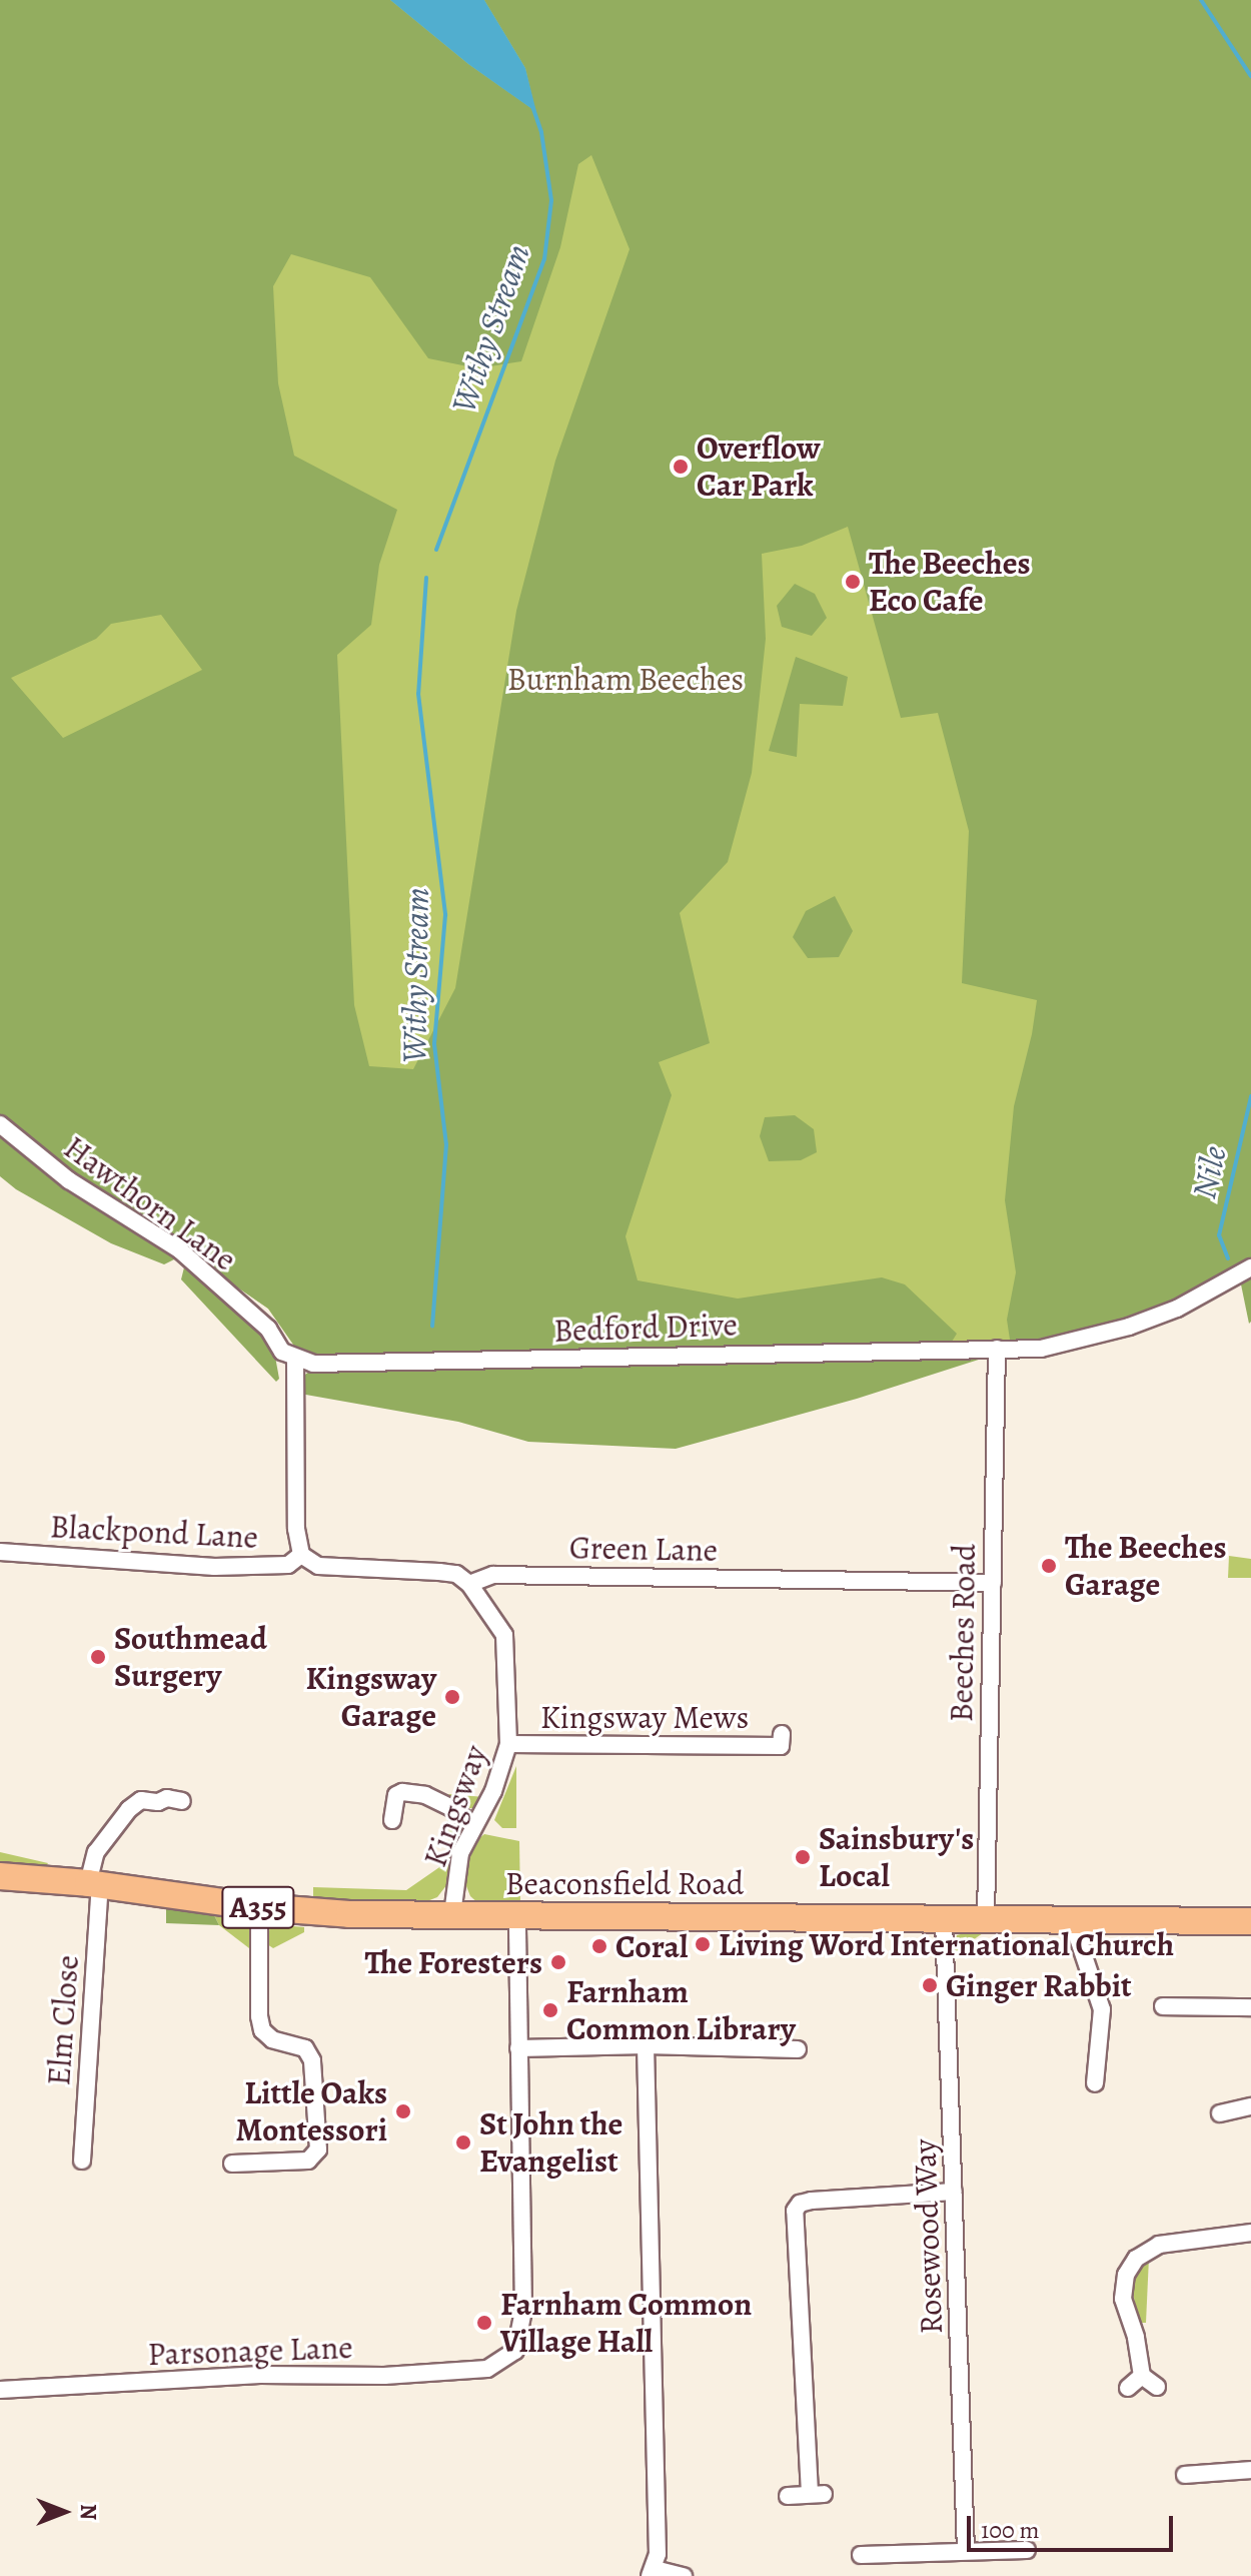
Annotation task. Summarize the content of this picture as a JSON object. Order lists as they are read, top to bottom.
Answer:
{
  "streets": {
    "main road": ["Beaconsfield Road", "A355"],
    "street": [
      "Hawthorn Lane",
      "Bedford Drive",
      "Blackpond Lane",
      "Green Lane",
      "Beeches Road",
      "Kingsway Mews",
      "Kingsway",
      "Elm Close",
      "Rosewood Way",
      "Parsonage Lane"
    ]
  },
  "crossings": [
    ["Hawthorn Lane", "Bedford Drive"],
    ["Bedford Drive", "Beeches Road"],
    ["Green Lane", "Beeches Road"],
    ["Green Lane", "Kingsway"],
    ["Beeches Road", "Beaconsfield Road"],
    ["Kingsway Mews", "Kingsway"],
    ["Kingsway", "Beaconsfield Road"],
    ["Beaconsfield Road", "Elm Close"],
    ["Beaconsfield Road", "Rosewood Way"]
  ],
  "water": ["Withy Stream", "Nile"],
  "parks": ["Burnham Beeches"],
  "places": [
    "Overflow Car Park",
    "The Beeches Eco Cafe",
    "The Beeches Garage",
    "Southmead Surgery",
    "Kingsway Garage",
    "Sainsbury's Local",
    "Living Word International Church",
    "Coral",
    "The Foresters",
    "Ginger Rabbit",
    "Farnham Common Library",
    "Little Oaks Montessori",
    "St John the Evangelist",
    "Farnham Common Village Hall"
  ],
  "scale_bar": "100 m",
  "north": "right"
}
